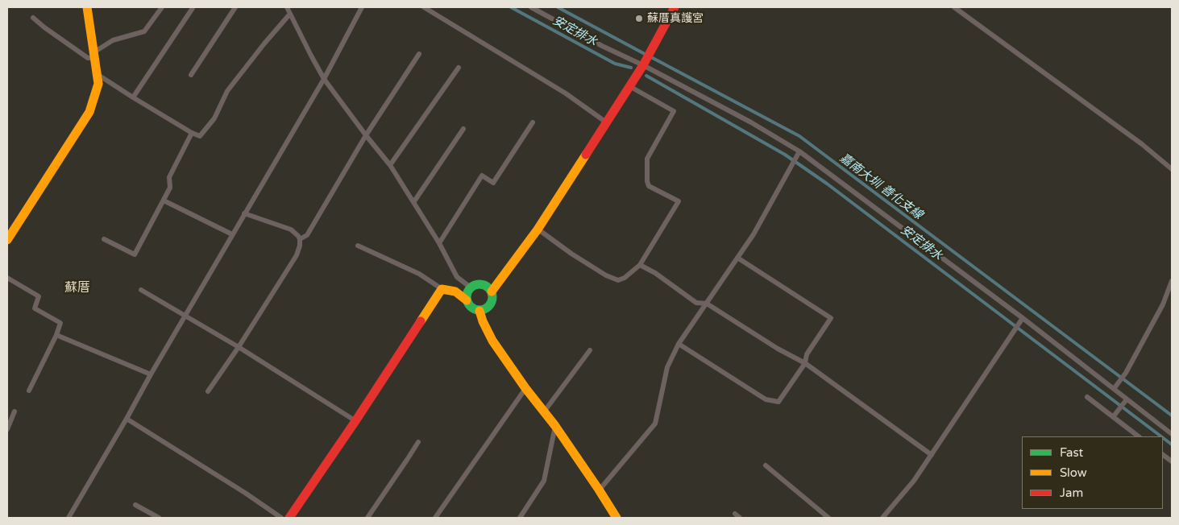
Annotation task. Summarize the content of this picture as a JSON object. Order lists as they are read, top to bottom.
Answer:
{
  "districts": ["蘇厝"],
  "water": ["安定排水", "嘉南大圳 善化支線"],
  "places": ["蘇厝真護宮"],
  "legend": ["Fast", "Slow", "Jam"]
}
